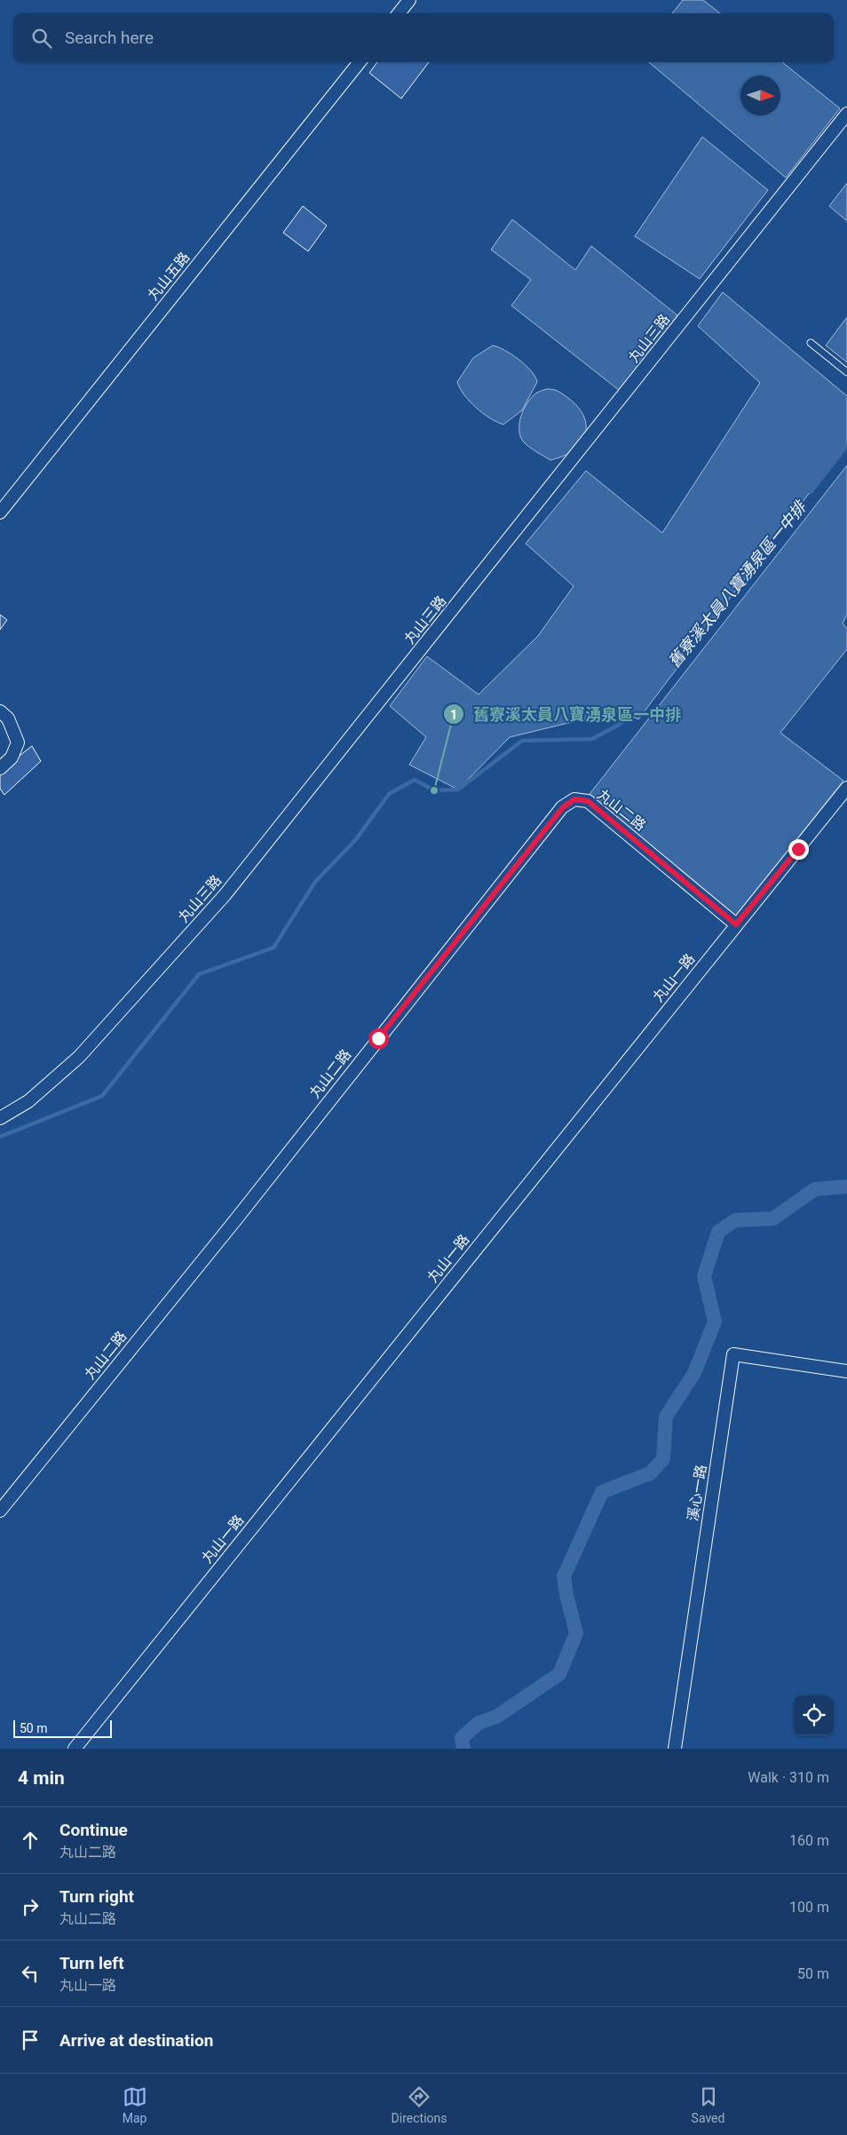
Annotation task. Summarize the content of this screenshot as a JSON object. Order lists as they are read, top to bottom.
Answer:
{
  "streets": {
    "street": [
      "丸山五路",
      "丸山三路",
      "丸山二路",
      "丸山一路",
      "溪心一路"
    ]
  },
  "crossings": [
    ["丸山二路", "丸山一路"]
  ],
  "water": ["舊寮溪太員八寶湧泉區一中排"],
  "places": ["舊寮溪太員八寶湧泉區一中排"],
  "scale_bar": "50 m",
  "north": "right",
  "page": {
    "search": "Search here",
    "scale": "50 m",
    "heading": ["4 min", "Walk · 310 m"],
    "list": [
      ["Continue", "丸山二路", "160 m"],
      ["Turn right", "丸山二路", "100 m"],
      ["Turn left", "丸山一路", "50 m"],
      "Arrive at destination"
    ],
    "nav": ["Map", "Directions", "Saved"]
  }
}
